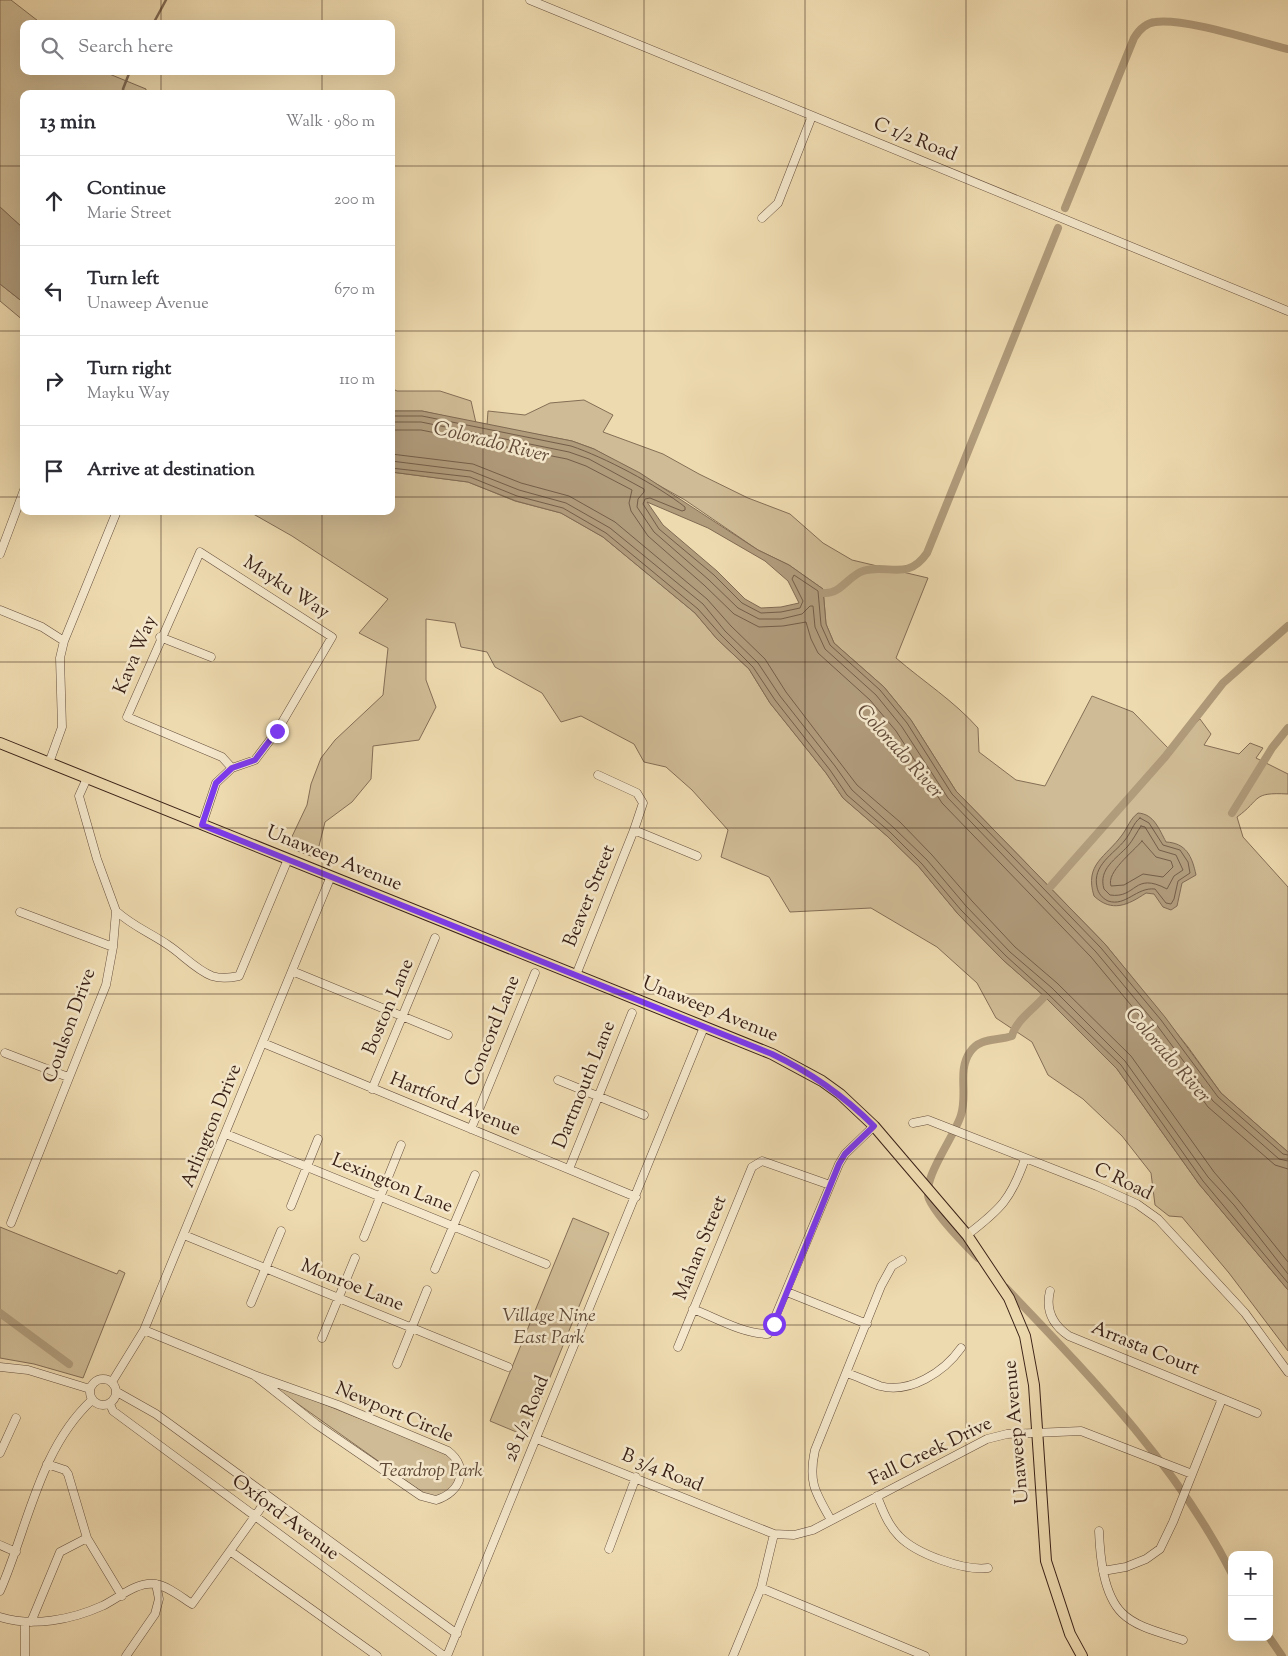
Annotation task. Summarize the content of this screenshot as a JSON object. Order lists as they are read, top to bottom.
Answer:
{
  "streets": {
    "main road": ["Unaweep Avenue"],
    "street": [
      "C 1/2 Road",
      "Mayku Way",
      "Kava Way",
      "Beaver Street",
      "Boston Lane",
      "Coulson Drive",
      "Concord Lane",
      "Dartmouth Lane",
      "Hartford Avenue",
      "Arlington Drive",
      "C Road",
      "Lexington Lane",
      "Mahan Street",
      "Monroe Lane",
      "Arrasta Court",
      "Newport Circle",
      "28 1/2 Road",
      "Fall Creek Drive",
      "B 3/4 Road",
      "Oxford Avenue"
    ]
  },
  "crossings": [
    ["Mayku Way", "Kava Way"],
    ["Mayku Way", "Unaweep Avenue"],
    ["Unaweep Avenue", "Beaver Street"],
    ["Unaweep Avenue", "Coulson Drive"],
    ["Unaweep Avenue", "Arlington Drive"],
    ["Unaweep Avenue", "28 1/2 Road"],
    ["Unaweep Avenue", "Fall Creek Drive"],
    ["Boston Lane", "Hartford Avenue"],
    ["Concord Lane", "Hartford Avenue"],
    ["Dartmouth Lane", "Hartford Avenue"],
    ["Hartford Avenue", "Arlington Drive"],
    ["Hartford Avenue", "28 1/2 Road"],
    ["Arlington Drive", "Lexington Lane"],
    ["Arlington Drive", "Monroe Lane"],
    ["Arlington Drive", "Newport Circle"],
    ["Arlington Drive", "Oxford Avenue"],
    ["28 1/2 Road", "B 3/4 Road"],
    ["28 1/2 Road", "Oxford Avenue"],
    ["Fall Creek Drive", "B 3/4 Road"]
  ],
  "water": ["Colorado River"],
  "parks": ["Village Nine East Park", "Teardrop Park"],
  "page": {
    "search": "Search here",
    "heading": ["13 min", "Walk · 980 m"],
    "list": [
      ["Continue", "Marie Street", "200 m"],
      ["Turn left", "Unaweep Avenue", "670 m"],
      ["Turn right", "Mayku Way", "110 m"],
      "Arrive at destination"
    ],
    "map_buttons": ["+", "−"]
  }
}
